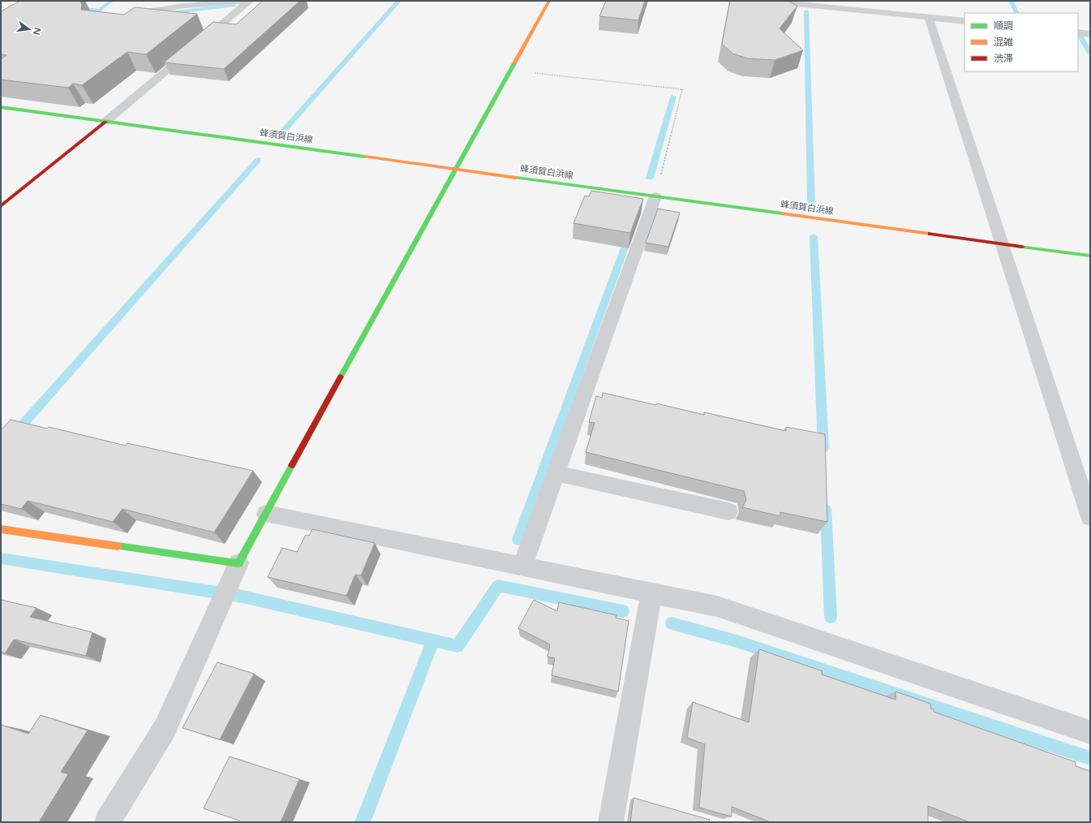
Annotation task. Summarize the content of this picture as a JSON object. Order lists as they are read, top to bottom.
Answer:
{
  "streets": {
    "street": ["蜂須賀白浜線"]
  },
  "legend": ["順調", "混雑", "渋滞"],
  "north": "right"
}
